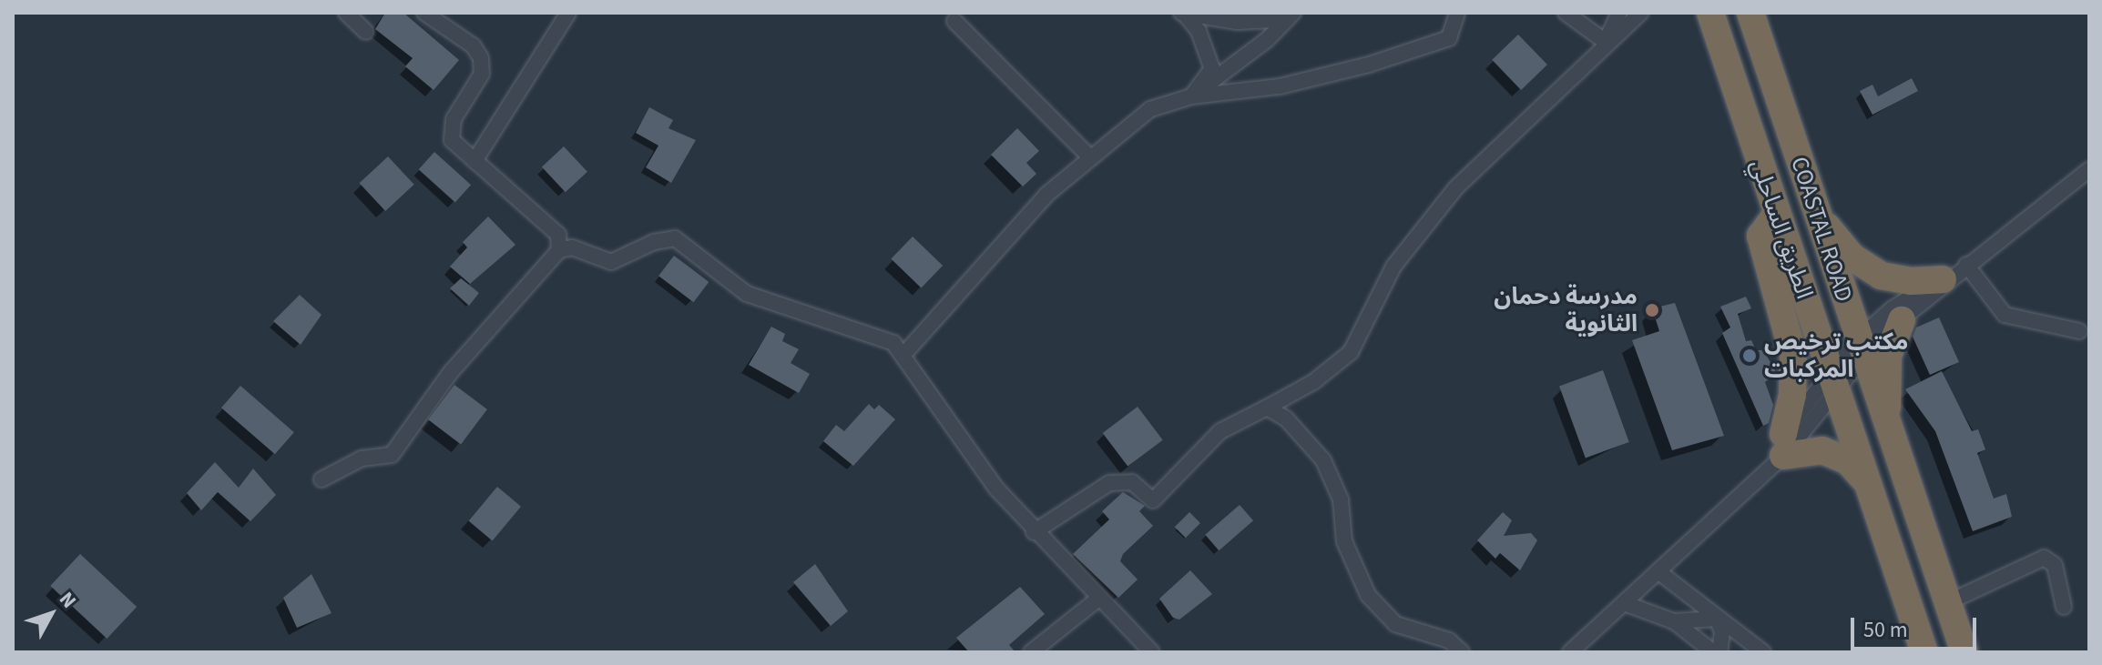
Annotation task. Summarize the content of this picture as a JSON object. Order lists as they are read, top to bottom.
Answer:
{
  "streets": {
    "highway": ["الطريق الساحلي", "COASTAL ROAD"]
  },
  "places": ["مدرسة دحمان الثانوية", "مكتب ترخيص المركبات"],
  "scale_bar": "50 m",
  "north": "top right"
}
